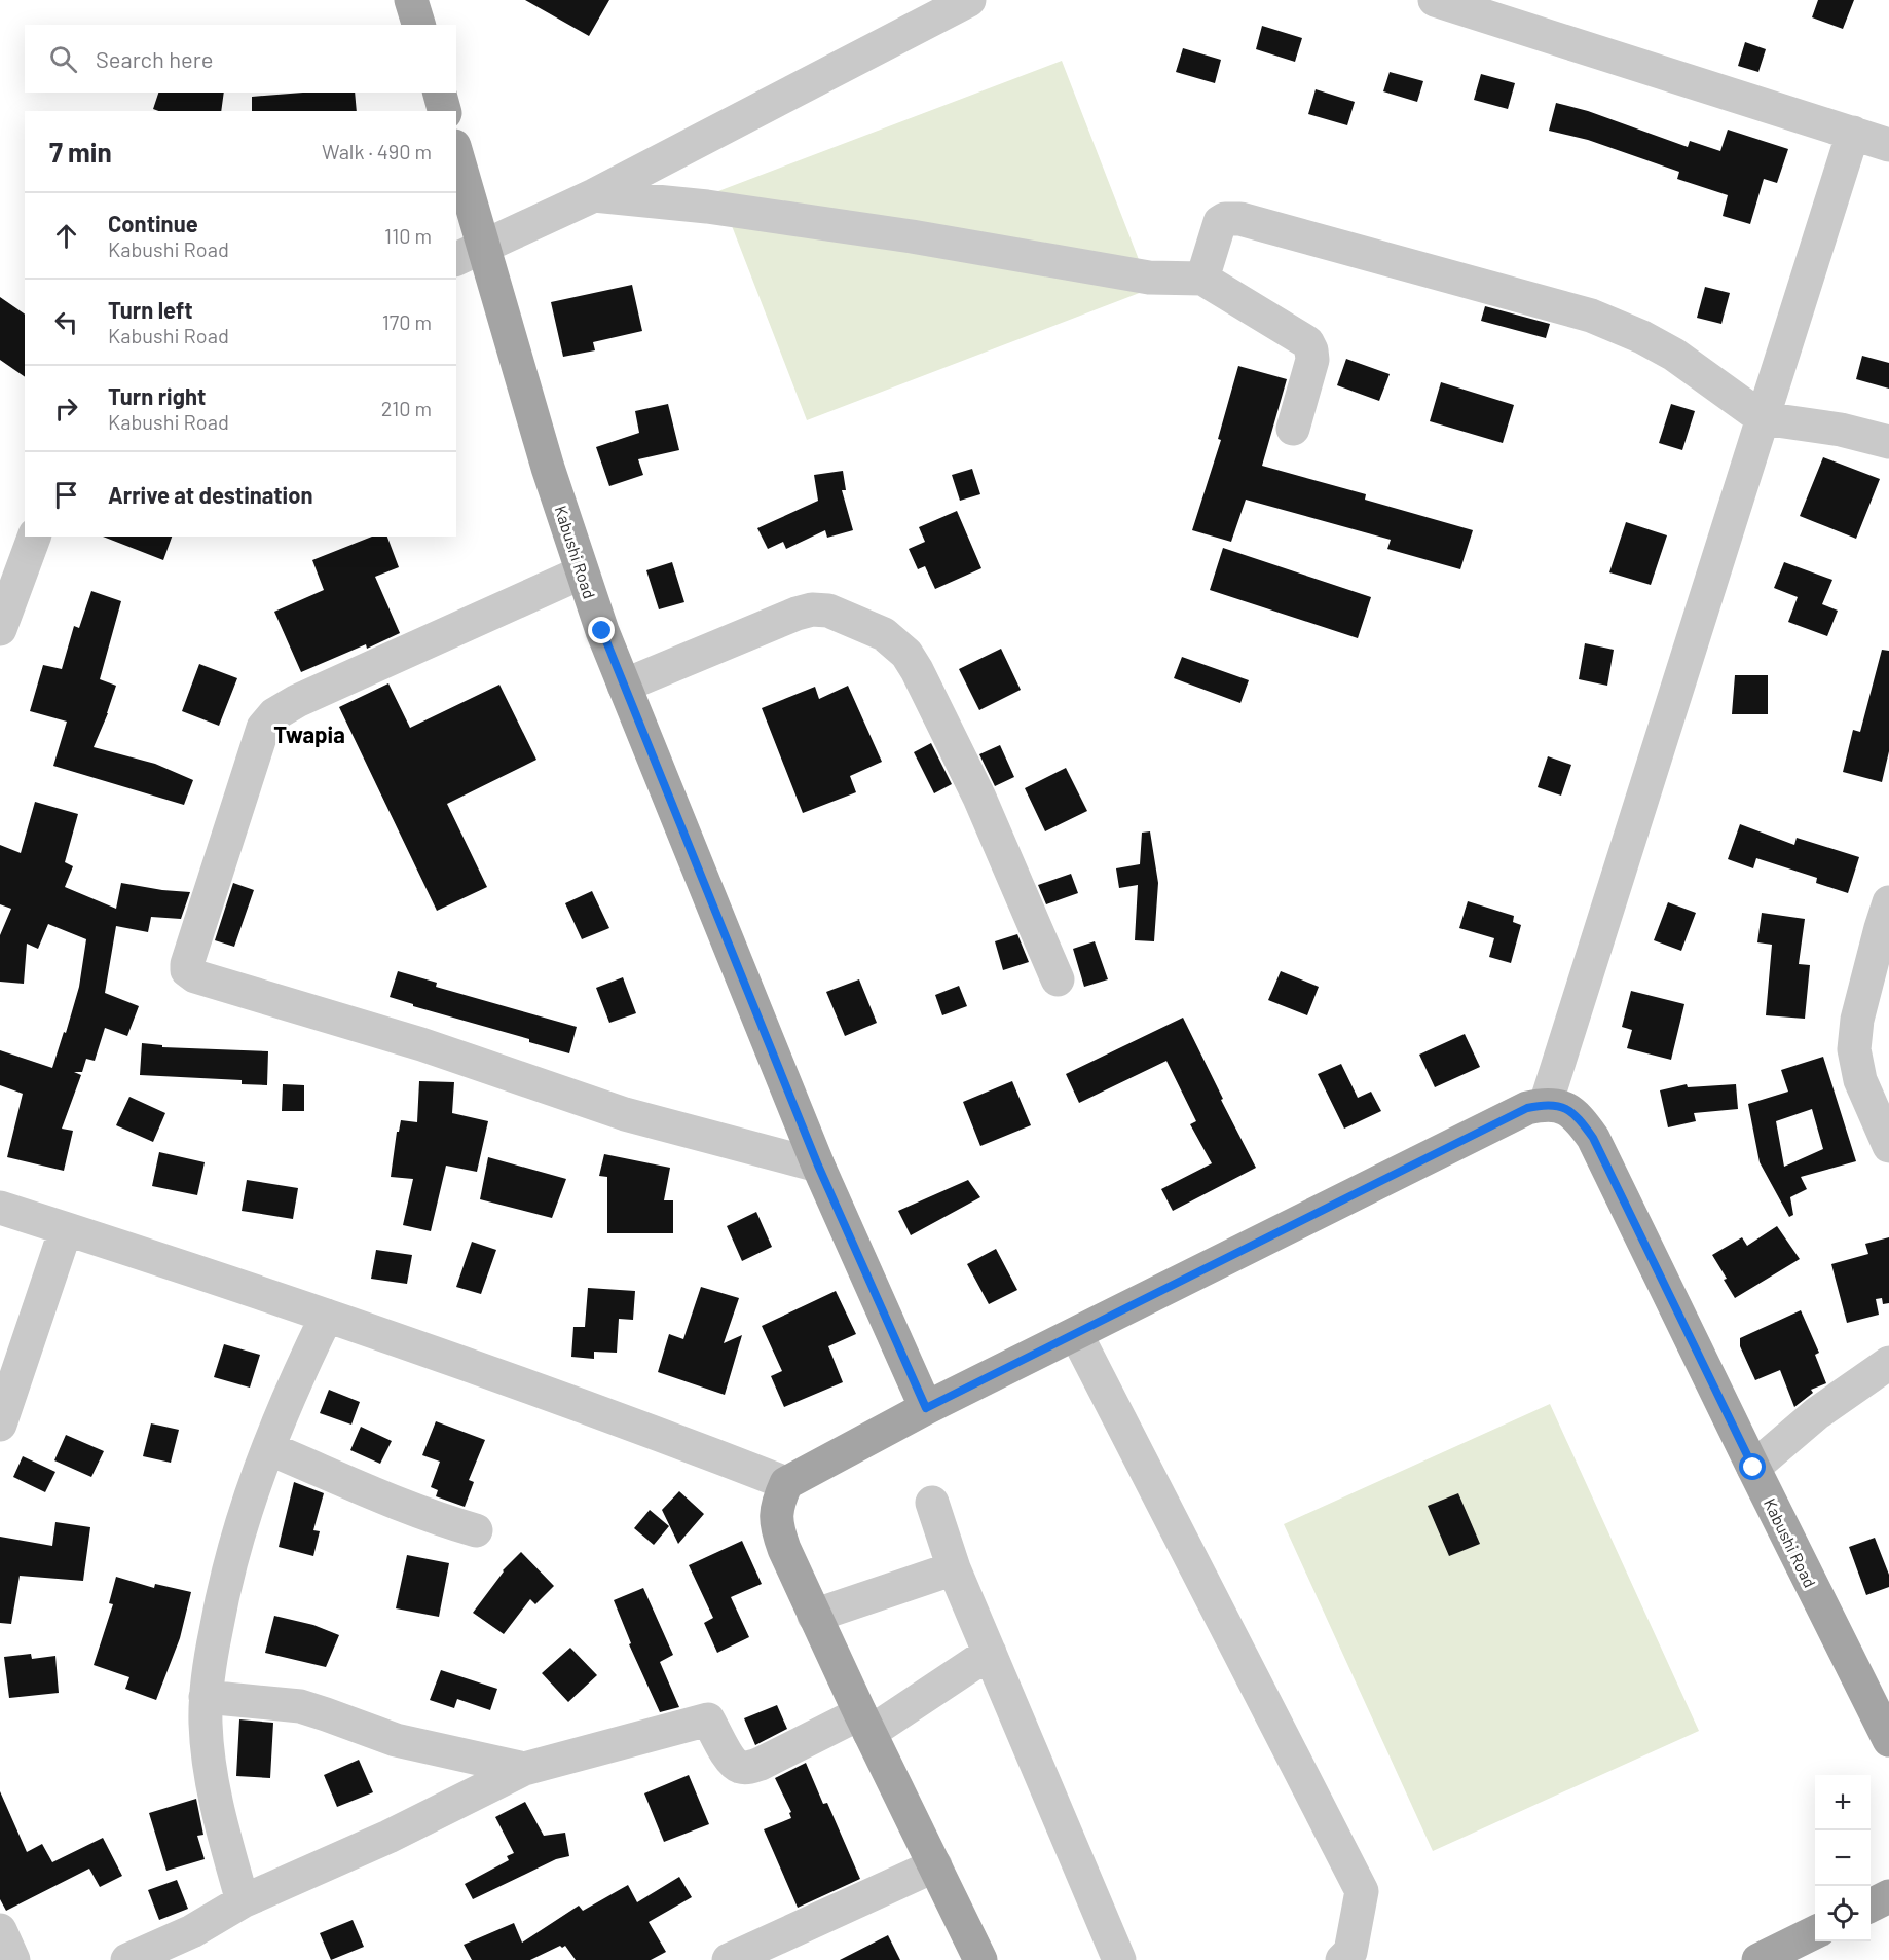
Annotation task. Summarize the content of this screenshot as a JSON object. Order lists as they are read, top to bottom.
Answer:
{
  "streets": {
    "main road": ["Kabushi Road"]
  },
  "districts": ["Twapia"],
  "page": {
    "search": "Search here",
    "heading": ["7 min", "Walk · 490 m"],
    "list": [
      ["Continue", "Kabushi Road", "110 m"],
      ["Turn left", "Kabushi Road", "170 m"],
      ["Turn right", "Kabushi Road", "210 m"],
      "Arrive at destination"
    ],
    "map_buttons": ["+", "−"]
  }
}
